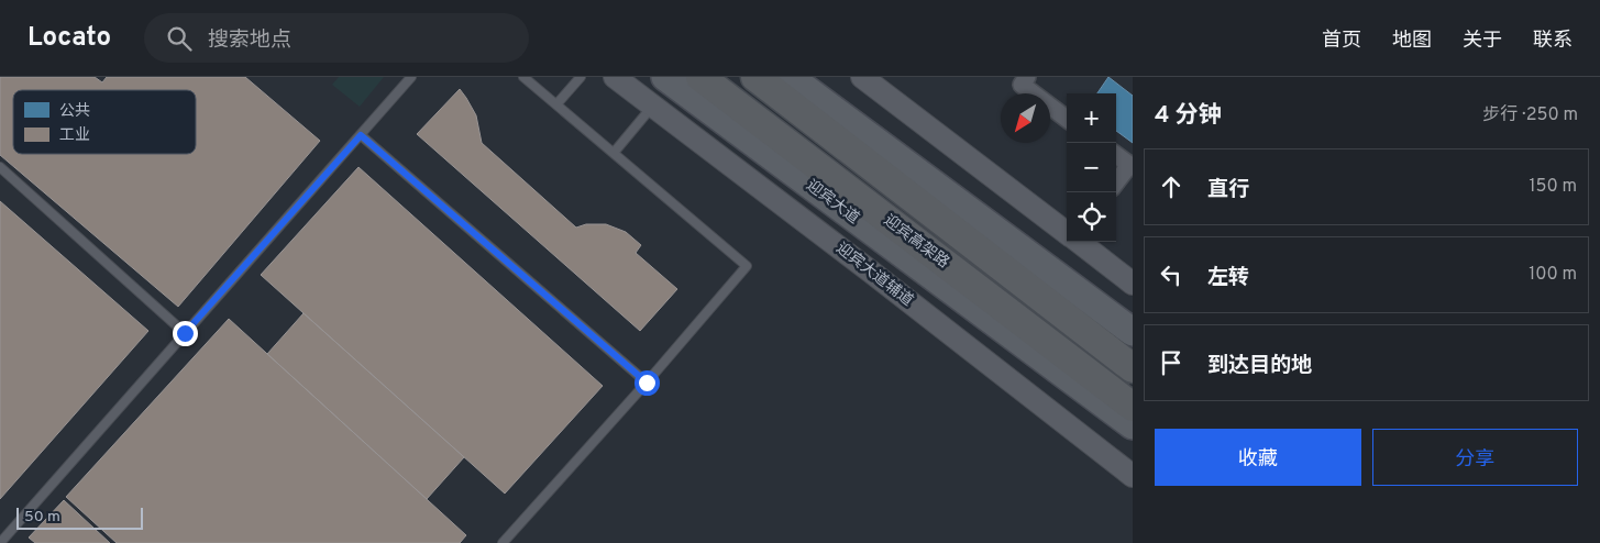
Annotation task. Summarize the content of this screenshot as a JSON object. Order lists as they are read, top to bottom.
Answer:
{
  "streets": {
    "highway": ["迎宾高架路"],
    "main road": ["迎宾大道"],
    "street": ["迎宾大道辅道"]
  },
  "legend": ["公共", "工业"],
  "scale_bar": "50 m",
  "north": "bottom left",
  "page": {
    "header": "Locato",
    "search": "搜索地点",
    "nav": [
      "首页",
      "地图",
      "关于",
      "联系"
    ],
    "heading": ["4 分钟", "步行 · 250 m"],
    "map_buttons": ["+", "−"],
    "list": [
      ["直行", "150 m"],
      ["左转", "100 m"],
      "到达目的地"
    ],
    "buttons": ["收藏", "分享"],
    "scale": "50 m"
  }
}
